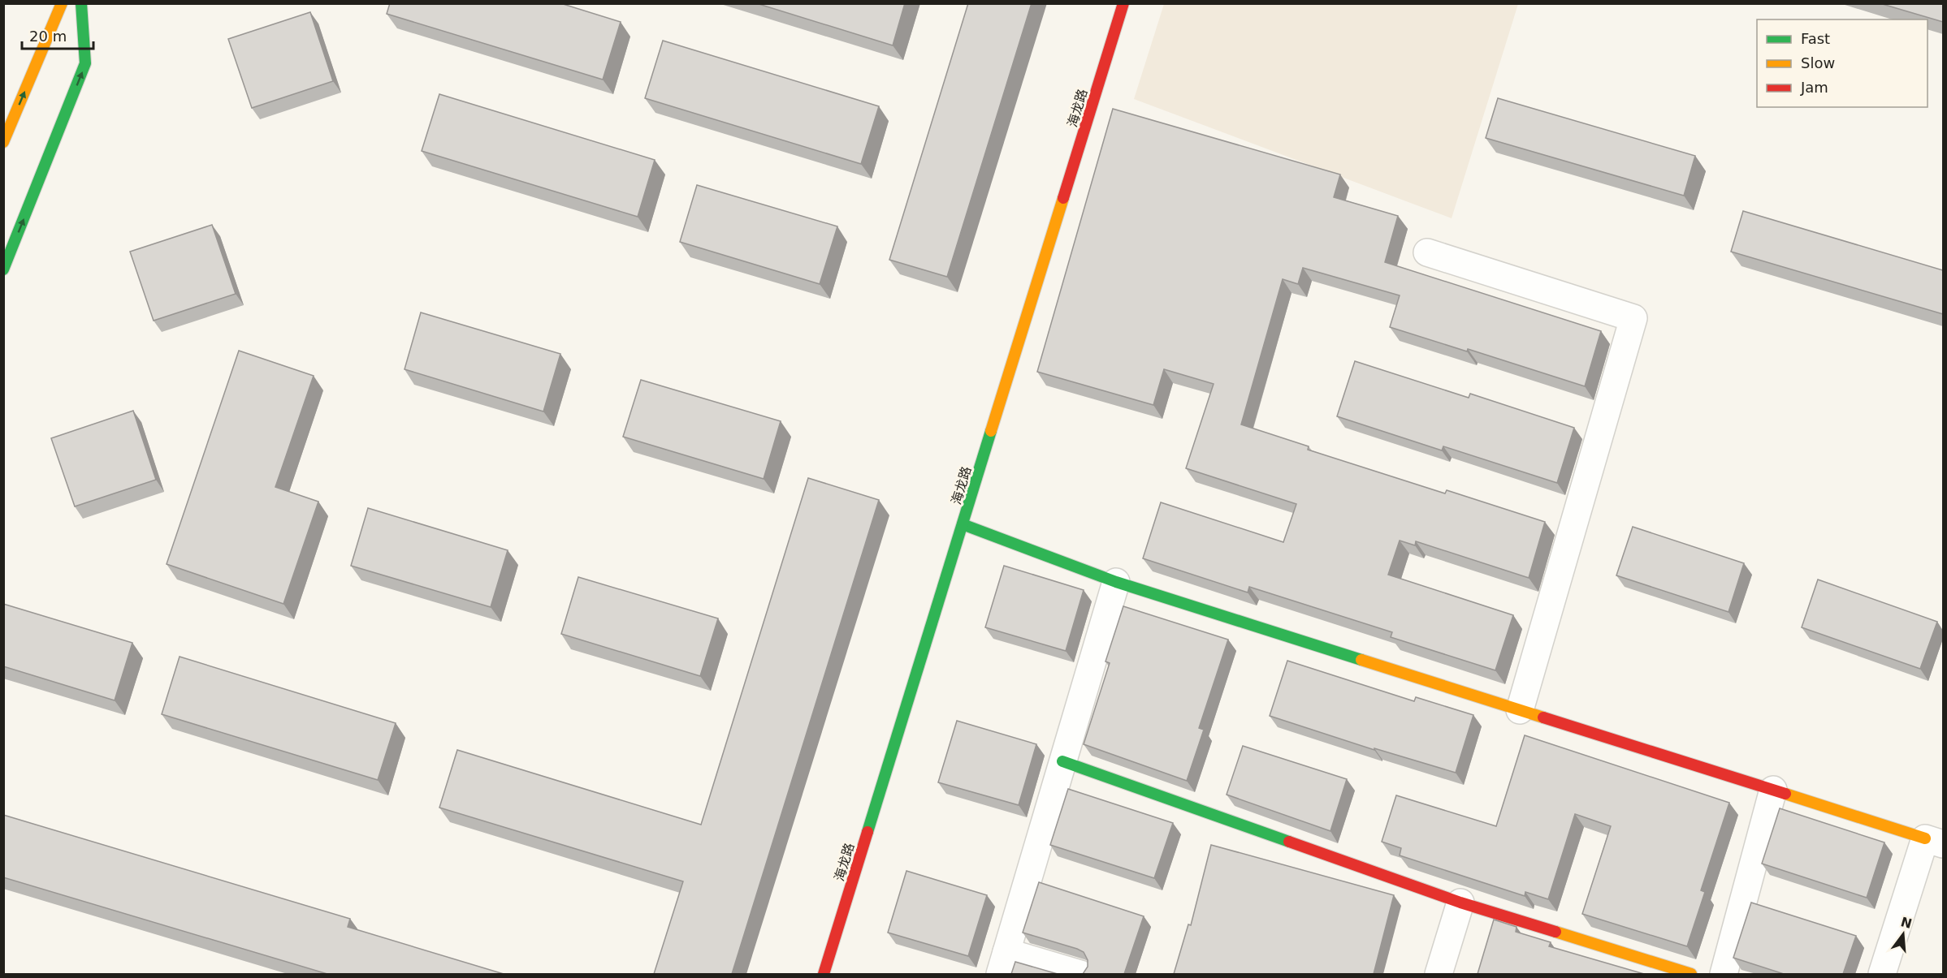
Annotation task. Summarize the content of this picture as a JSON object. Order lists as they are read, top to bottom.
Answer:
{
  "streets": {
    "street": ["海龙路"]
  },
  "legend": ["Fast", "Slow", "Jam"],
  "scale_bar": "20 m",
  "north": "top"
}
